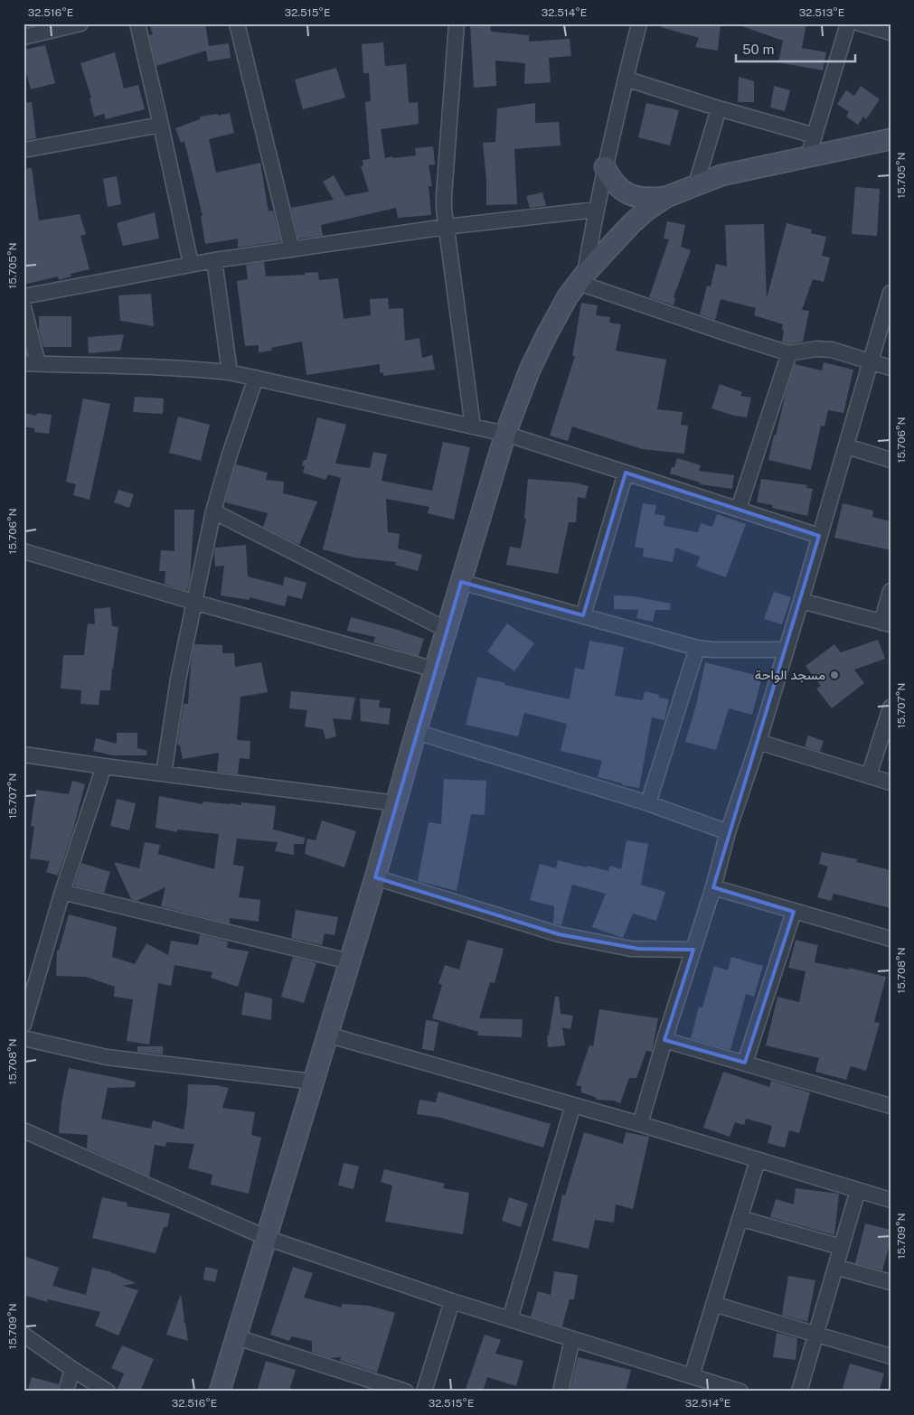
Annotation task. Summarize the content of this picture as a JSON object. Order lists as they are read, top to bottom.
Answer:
{
  "places": ["مسجد الواحة"],
  "scale_bar": "50 m",
  "coordinates": [
    "32.516°E",
    "32.515°E",
    "32.514°E",
    "32.513°E",
    "15.705°N",
    "15.706°N",
    "15.707°N",
    "15.708°N",
    "15.709°N"
  ]
}
